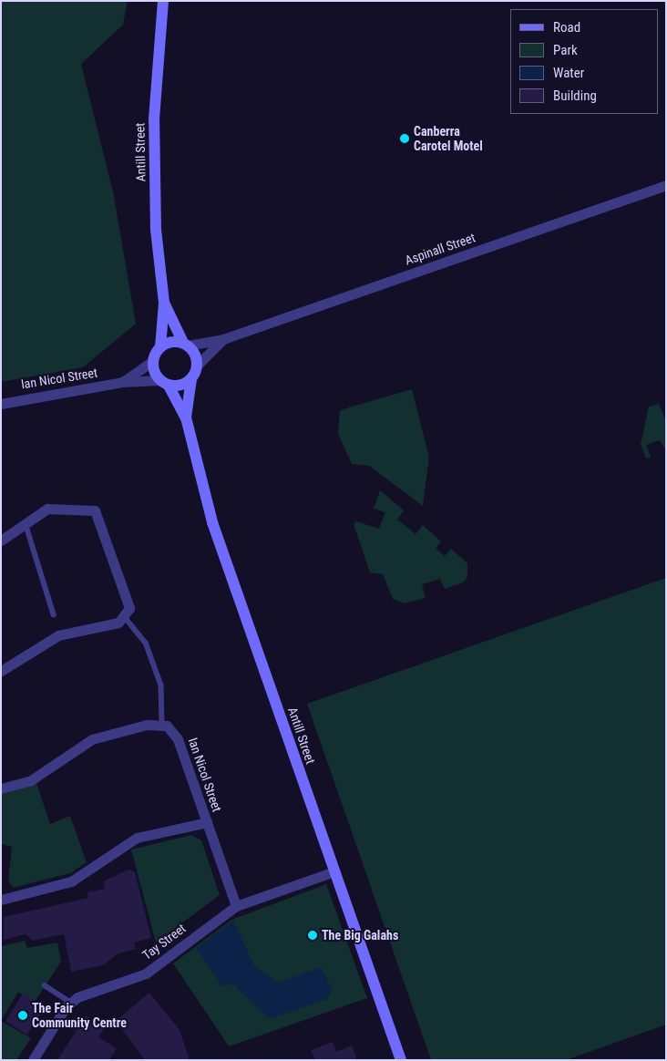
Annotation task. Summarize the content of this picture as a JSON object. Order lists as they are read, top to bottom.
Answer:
{
  "streets": {
    "main road": ["Antill Street"],
    "street": ["Aspinall Street", "Ian Nicol Street", "Tay Street"]
  },
  "crossings": [
    ["Antill Street", "Aspinall Street"],
    ["Antill Street", "Ian Nicol Street"],
    ["Antill Street", "Tay Street"],
    ["Aspinall Street", "Ian Nicol Street"],
    ["Ian Nicol Street", "Tay Street"]
  ],
  "places": ["Canberra Carotel Motel", "The Big Galahs", "The Fair Community Centre"],
  "legend": [
    "Road",
    "Park",
    "Water",
    "Building"
  ]
}
